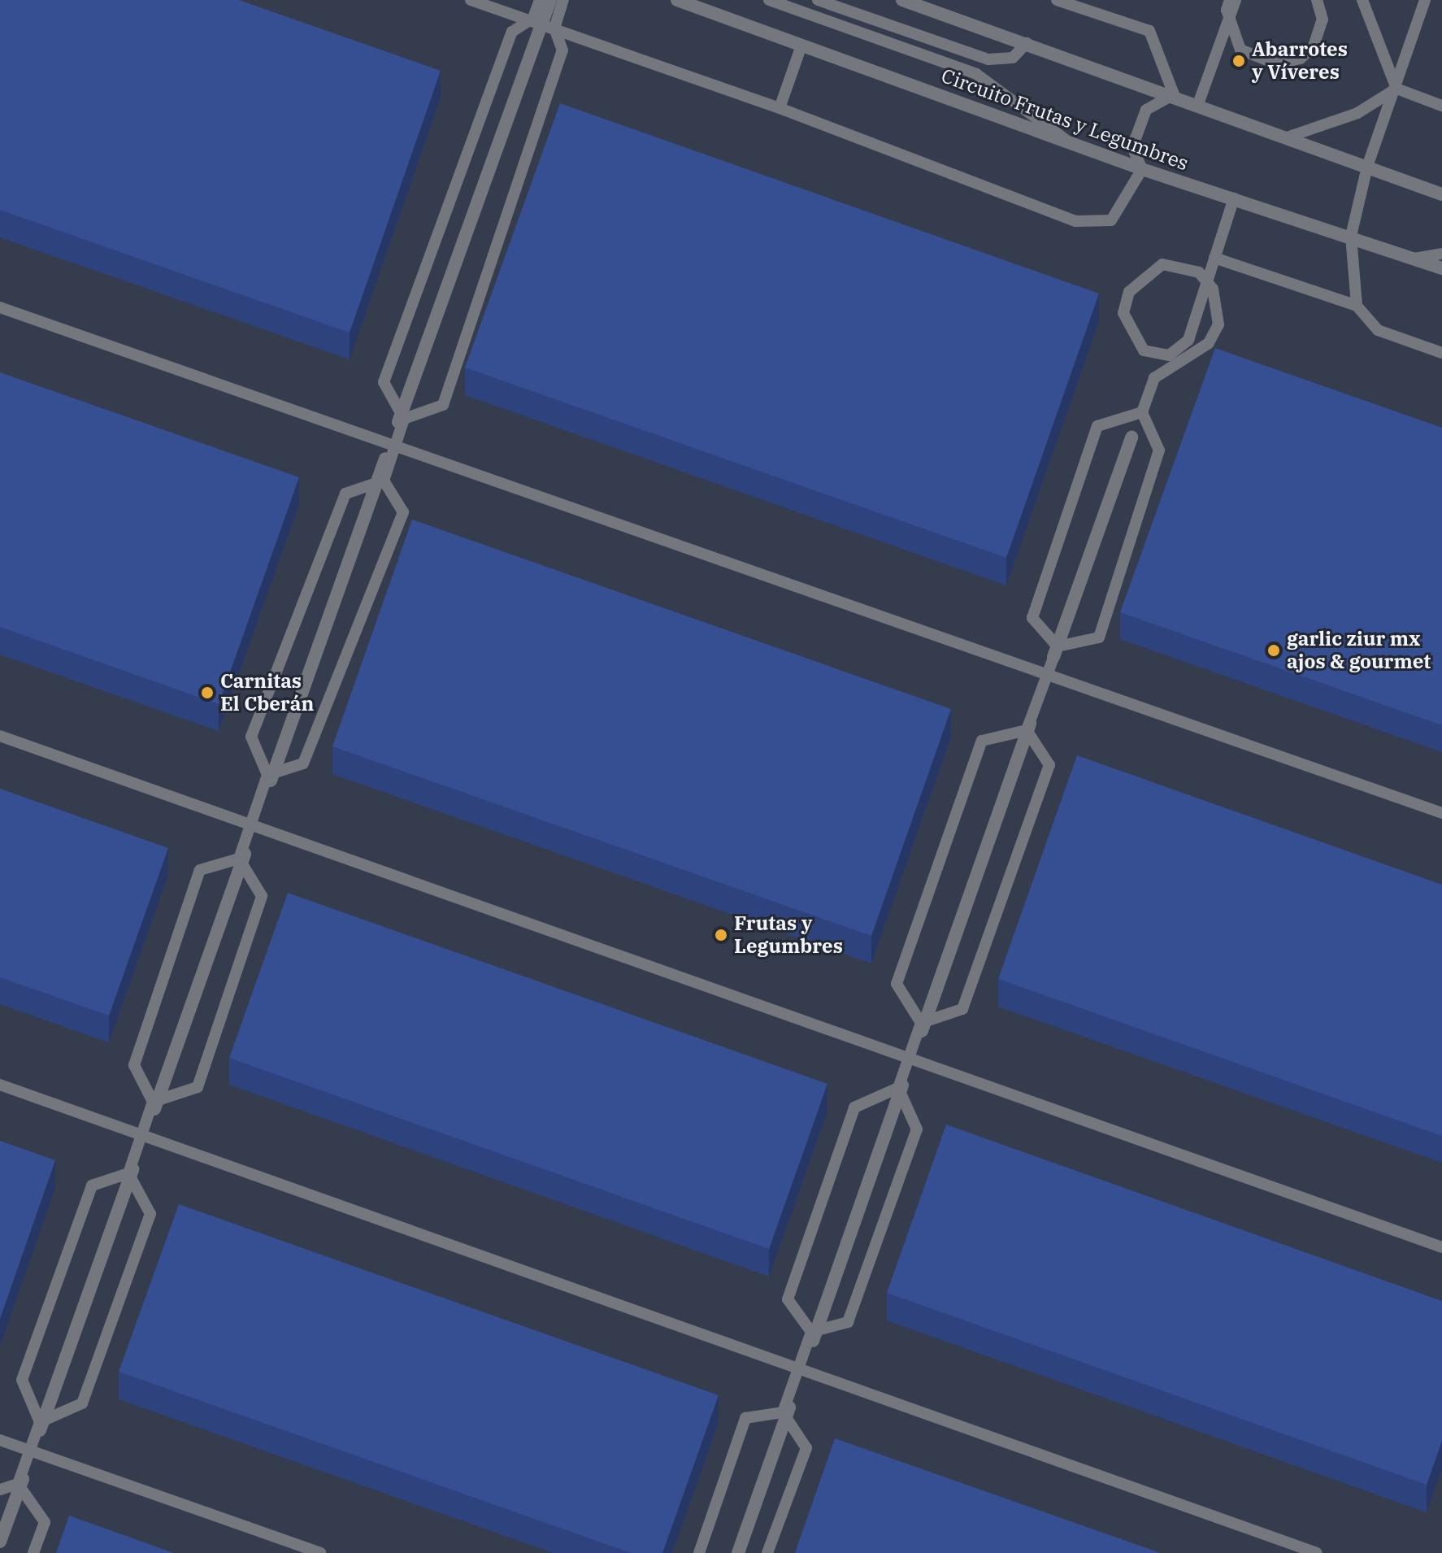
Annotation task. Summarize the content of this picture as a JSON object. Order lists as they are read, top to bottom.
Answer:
{
  "streets": {
    "street": ["Circuito Frutas y Legumbres"]
  },
  "places": [
    "Abarrotes y Víveres",
    "garlic ziur mx ajos & gourmet",
    "Carnitas El Cberán",
    "Frutas y Legumbres"
  ]
}
